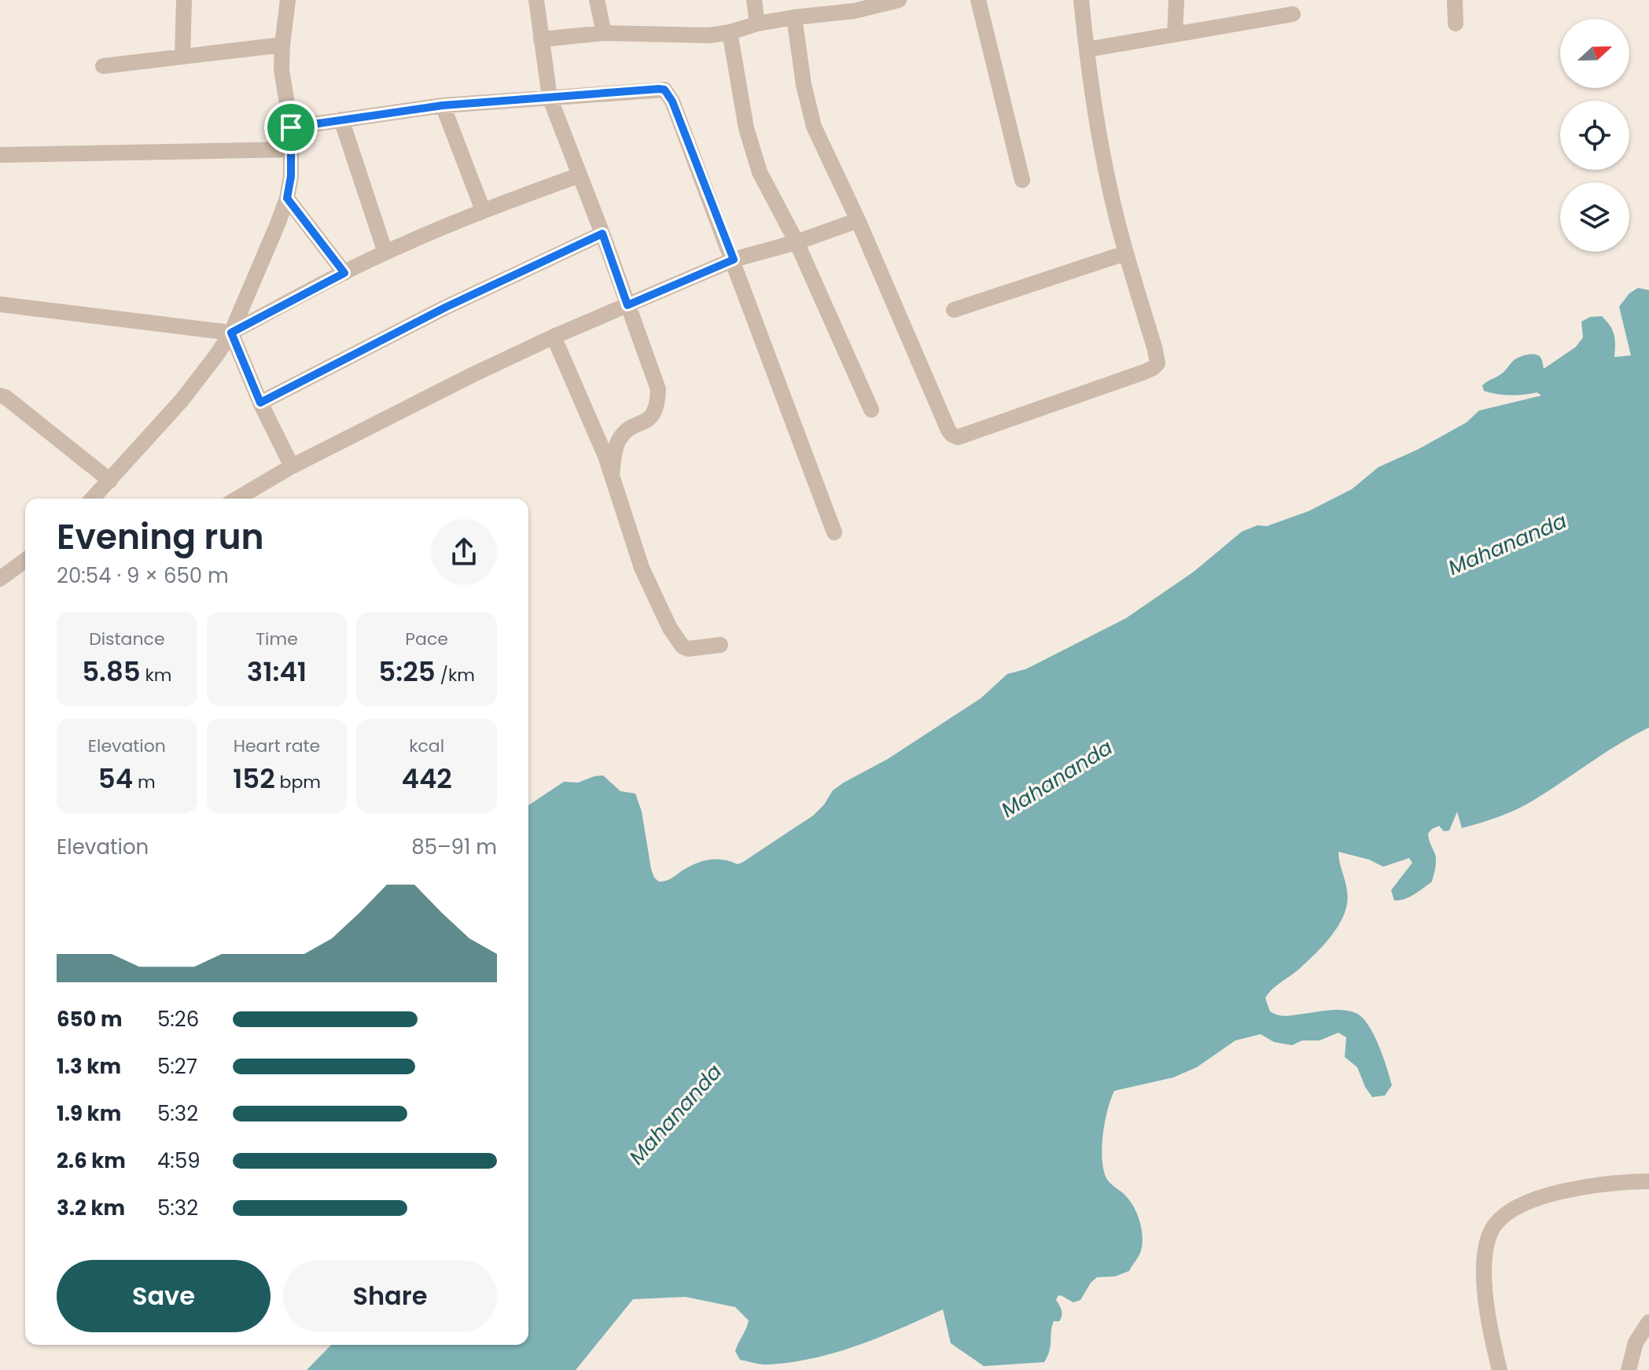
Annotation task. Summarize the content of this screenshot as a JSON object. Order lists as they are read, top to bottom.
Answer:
{
  "water": ["Mahananda"],
  "north": "right",
  "page": {
    "heading": ["Evening run", "20:54 · 9 × 650 m"],
    "stats": [
      ["Distance", "5.85 km"],
      ["Time", "31:41"],
      ["Pace", "5:25 /km"],
      ["Elevation", "54 m"],
      ["Heart rate", "152 bpm"],
      ["kcal", "442"]
    ],
    "chart": ["Elevation", "85–91 m"],
    "list": [
      {
        "name": "650 m",
        "note": "5:26"
      },
      {
        "name": "1.3 km",
        "note": "5:27"
      },
      {
        "name": "1.9 km",
        "note": "5:32"
      },
      {
        "name": "2.6 km",
        "note": "4:59"
      },
      {
        "name": "3.2 km",
        "note": "5:32"
      }
    ],
    "buttons": ["Save", "Share"]
  }
}
